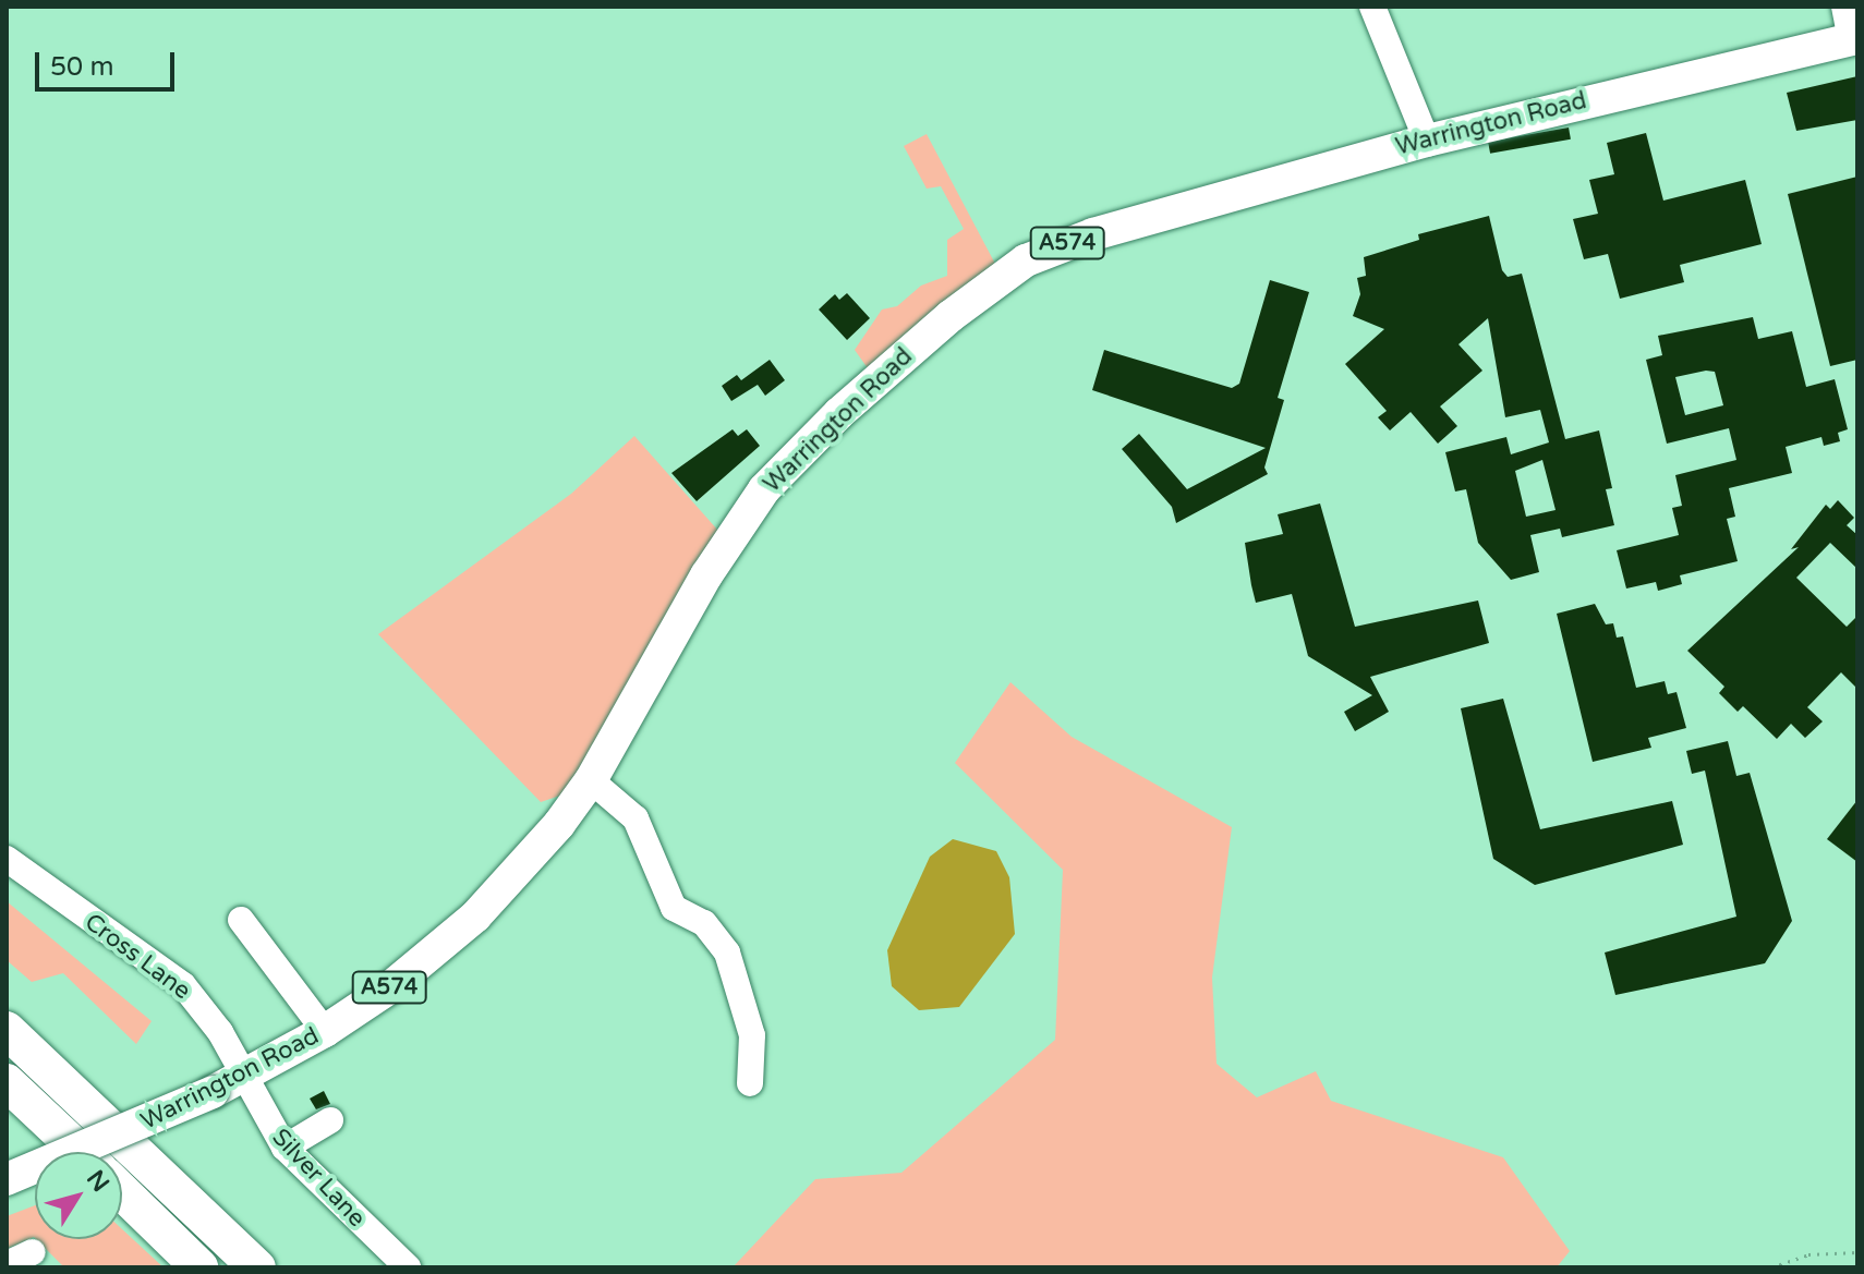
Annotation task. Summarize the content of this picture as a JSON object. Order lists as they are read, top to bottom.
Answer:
{
  "streets": {
    "main road": ["Warrington Road", "A574"],
    "street": ["Cross Lane", "Silver Lane"]
  },
  "crossings": [
    ["Warrington Road", "Cross Lane"],
    ["Warrington Road", "Silver Lane"],
    ["Cross Lane", "Silver Lane"]
  ],
  "scale_bar": "50 m",
  "north": "top right"
}
